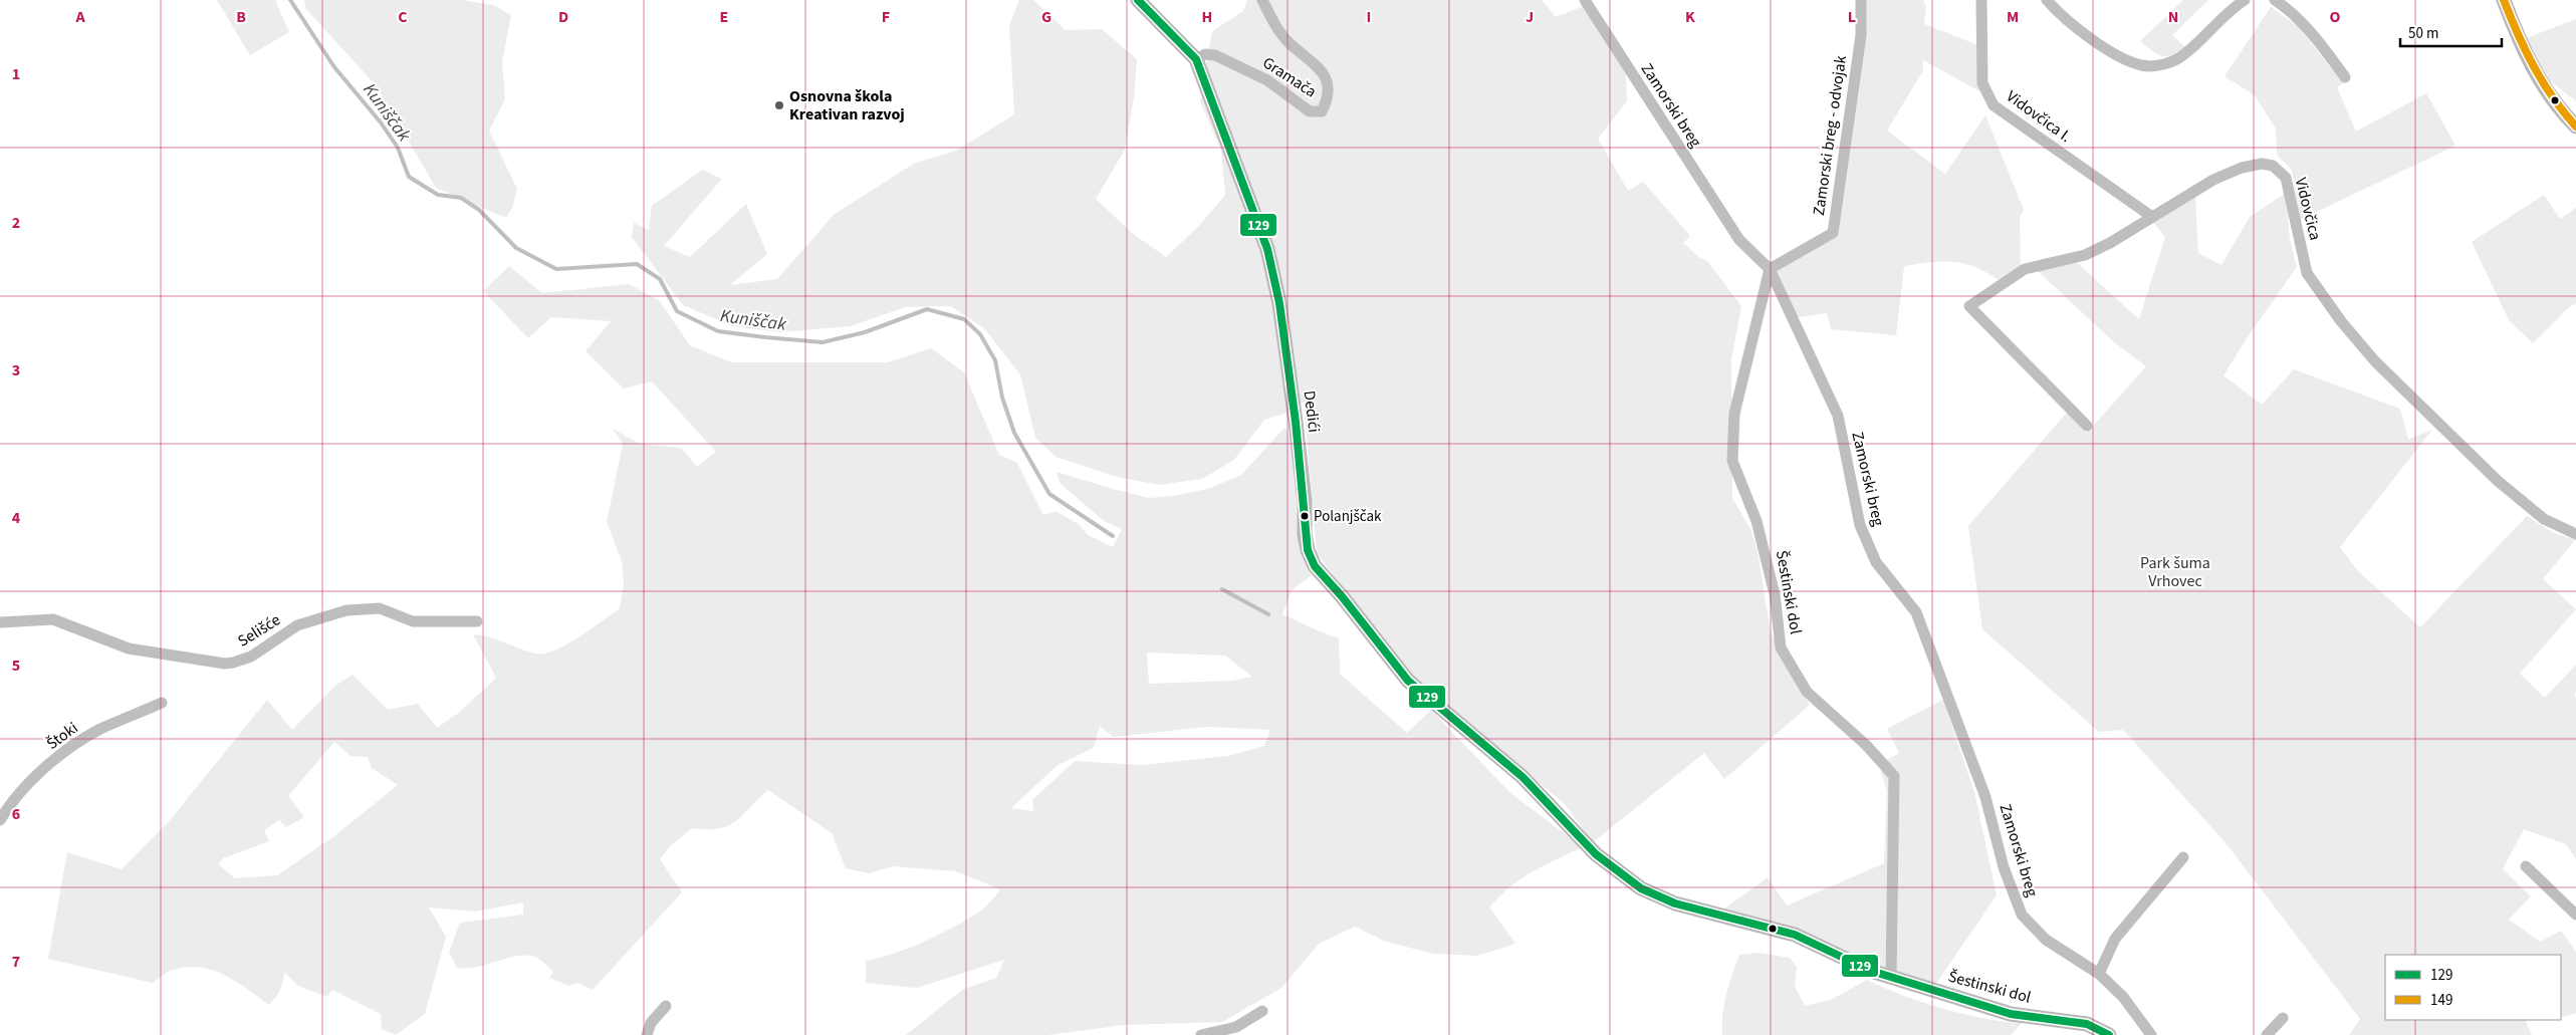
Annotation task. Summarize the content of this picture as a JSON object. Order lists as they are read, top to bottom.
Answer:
{
  "streets": {
    "street": [
      "Gramača",
      "Zamorski breg",
      "Vidovčica I.",
      "Zamorski breg - odvojak",
      "Vidovčica",
      "Dedići",
      "Šestinski dol",
      "Selišće",
      "Štoki"
    ]
  },
  "crossings": [
    ["Gramača", "Dedići"],
    ["Zamorski breg", "Zamorski breg - odvojak"],
    ["Zamorski breg", "Šestinski dol"],
    ["Vidovčica I.", "Vidovčica"],
    ["Zamorski breg - odvojak", "Šestinski dol"],
    ["Dedići", "Šestinski dol"]
  ],
  "water": ["Kuniščak"],
  "parks": ["Park šuma Vrhovec"],
  "places": ["Osnovna škola Kreativan razvoj", "Polanjščak"],
  "lines": ["transit line 129", "transit line 149"],
  "legend": ["129", "149"],
  "scale_bar": "50 m",
  "grid": {
    "columns": [
      "A",
      "B",
      "C",
      "D",
      "E",
      "F",
      "G",
      "H",
      "I",
      "J",
      "K",
      "L",
      "M",
      "N",
      "O"
    ],
    "rows": [
      "1",
      "2",
      "3",
      "4",
      "5",
      "6",
      "7"
    ]
  }
}
